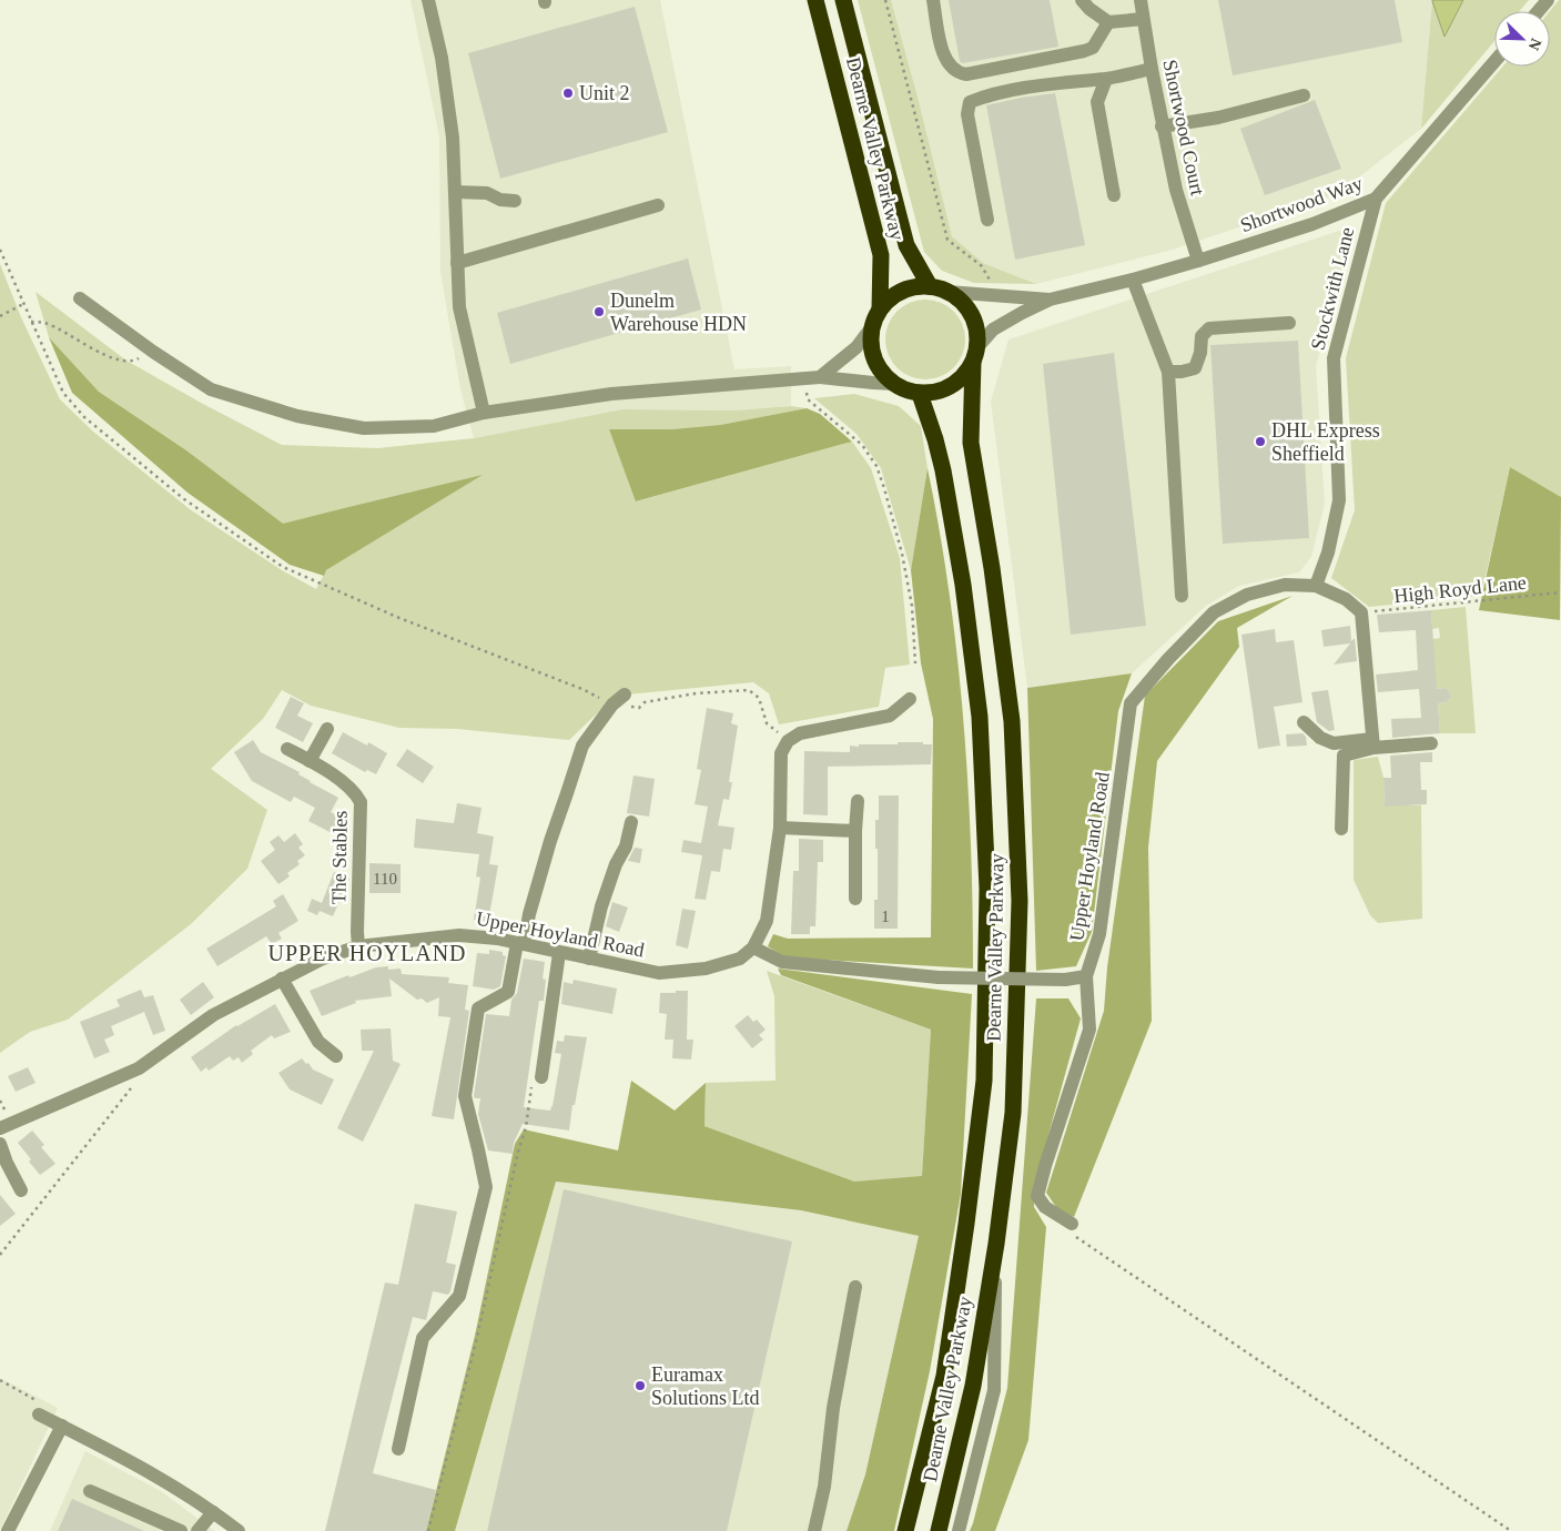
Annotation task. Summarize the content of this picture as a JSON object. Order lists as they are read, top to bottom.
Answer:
{
  "streets": {
    "highway": ["Dearne Valley Parkway"],
    "street": [
      "Shortwood Court",
      "Shortwood Way",
      "Stockwith Lane",
      "Upper Hoyland Road",
      "The Stables"
    ],
    "path": ["High Royd Lane"]
  },
  "crossings": [
    ["Shortwood Court", "Shortwood Way"],
    ["Dearne Valley Parkway", "Shortwood Way"],
    ["Shortwood Way", "Stockwith Lane"],
    ["Stockwith Lane", "Upper Hoyland Road"],
    ["Upper Hoyland Road", "The Stables"]
  ],
  "districts": ["UPPER HOYLAND"],
  "places": [
    "Unit 2",
    "Dunelm Warehouse HDN",
    "DHL Express Sheffield",
    "Euramax Solutions Ltd"
  ],
  "house_numbers": ["110", "1"],
  "north": "bottom right"
}
